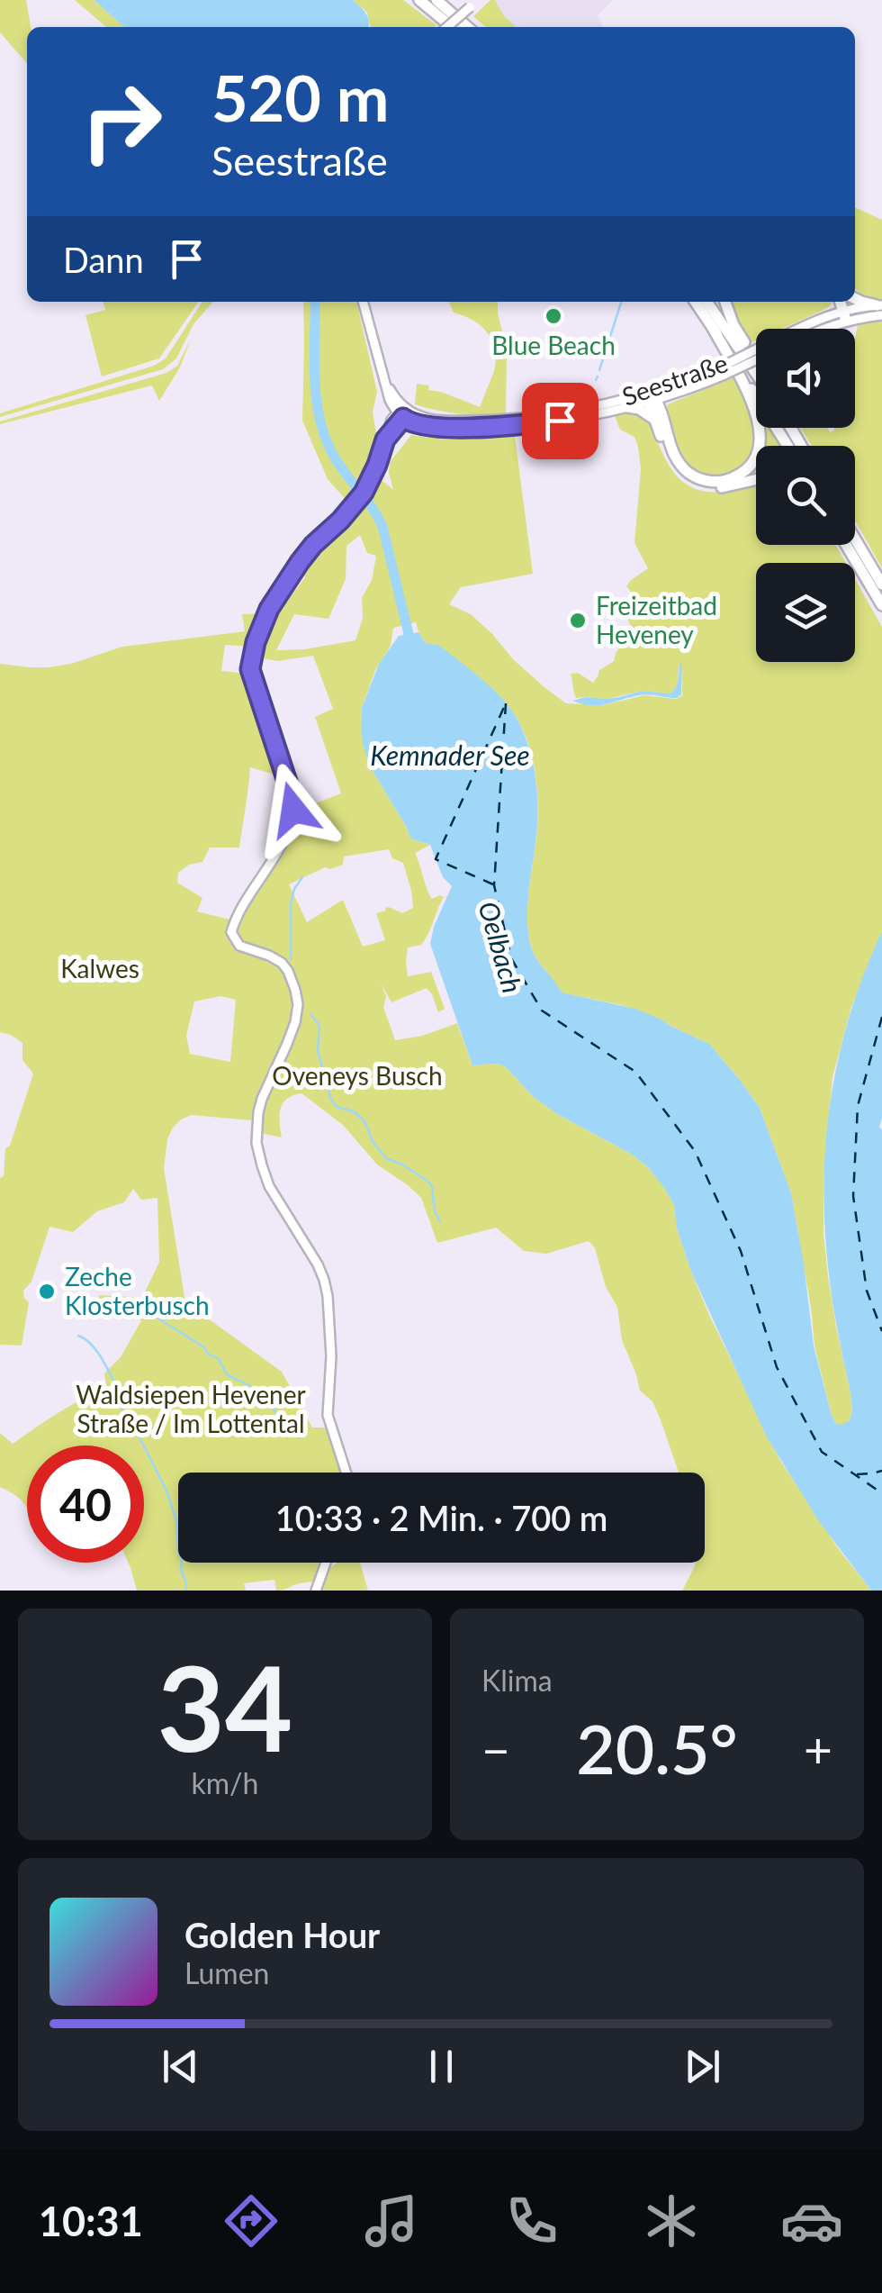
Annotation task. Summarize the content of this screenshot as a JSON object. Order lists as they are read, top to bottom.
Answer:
{
  "streets": {
    "street": ["Seestraße"]
  },
  "water": ["Kemnader See", "Oelbach"],
  "parks": ["Kalwes", "Oveneys Busch", "Waldsiepen Hevener Straße / Im Lottental"],
  "places": ["Blue Beach", "Freizeitbad Heveney", "Zeche Klosterbusch"],
  "page": {
    "turn": ["520 m", "Seestraße"],
    "then": "Dann",
    "limit": "40",
    "trip": "10:33 · 2 Min. · 700 m",
    "tile": [
      ["34", "km/h"],
      "Klima"
    ],
    "heat": ["−", "20.5°", "+"],
    "song": ["Golden Hour", "Lumen"],
    "tabs": "10:31"
  }
}
